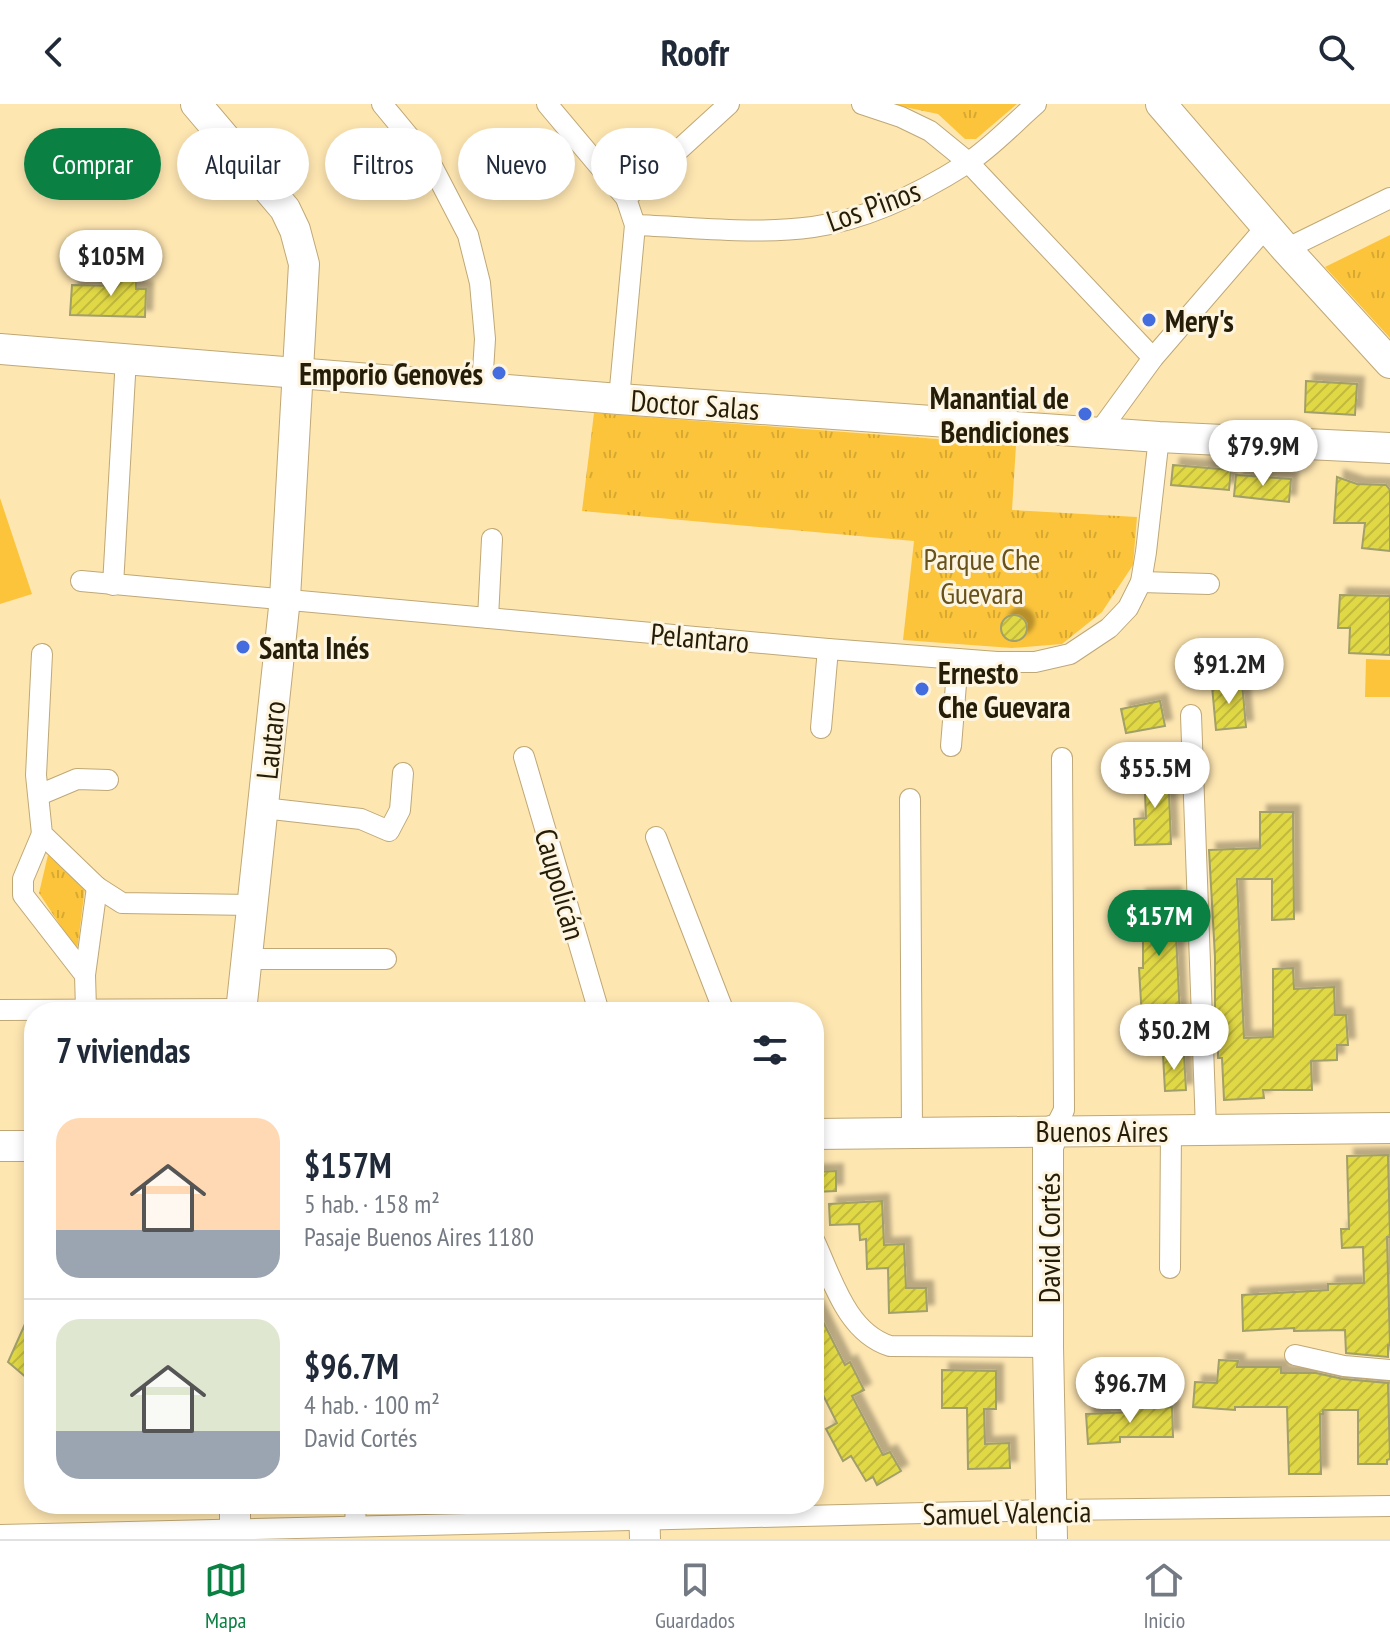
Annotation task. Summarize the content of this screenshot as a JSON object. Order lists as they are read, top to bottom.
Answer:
{
  "streets": {
    "main road": [
      "Doctor Salas",
      "Lautaro",
      "Buenos Aires",
      "David Cortés"
    ],
    "street": [
      "Los Pinos",
      "Pelantaro",
      "Caupolicán",
      "Samuel Valencia"
    ]
  },
  "crossings": [
    ["Doctor Salas", "Pelantaro"],
    ["Doctor Salas", "Lautaro"],
    ["Pelantaro", "Lautaro"],
    ["Buenos Aires", "David Cortés"],
    ["David Cortés", "Samuel Valencia"]
  ],
  "parks": ["Parque Che Guevara"],
  "places": [
    "Mery's",
    "Emporio Genovés",
    "Manantial de Bendiciones",
    "Santa Inés",
    "Ernesto Che Guevara"
  ],
  "page": {
    "header": "Roofr",
    "chip": [
      "Comprar",
      "Alquilar",
      "Filtros",
      "Nuevo",
      "Piso"
    ],
    "price": [
      "$105M",
      "$79.9M",
      "$91.2M",
      "$55.5M",
      "$157M",
      "$50.2M",
      "$96.7M"
    ],
    "heading": "7 viviendas",
    "list": [
      {
        "name": "$157M",
        "note": "5 hab. · 158 m² · Pasaje Buenos Aires 1180"
      },
      {
        "name": "$96.7M",
        "note": "4 hab. · 100 m² · David Cortés"
      }
    ],
    "tabs": ["Mapa", "Guardados", "Inicio"]
  }
}
